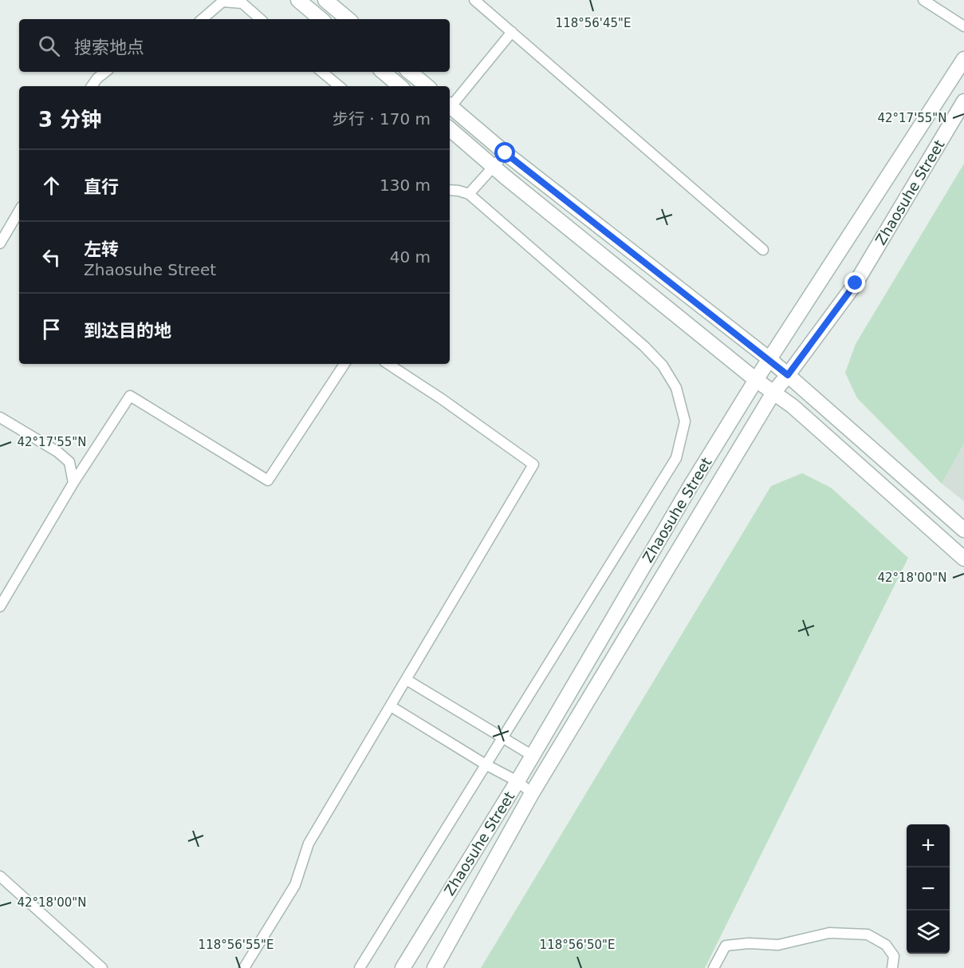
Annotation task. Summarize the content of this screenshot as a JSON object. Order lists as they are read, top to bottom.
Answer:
{
  "streets": {
    "street": ["Zhaosuhe Street"]
  },
  "page": {
    "search": "搜索地点",
    "heading": ["3 分钟", "步行 · 170 m"],
    "list": [
      ["直行", "130 m"],
      ["左转", "Zhaosuhe Street", "40 m"],
      "到达目的地"
    ],
    "map_buttons": ["+", "−"]
  },
  "coordinates": [
    "118°56'45\"E",
    "42°17'55\"N",
    "42°18'00\"N",
    "118°56'55\"E",
    "118°56'50\"E"
  ]
}
